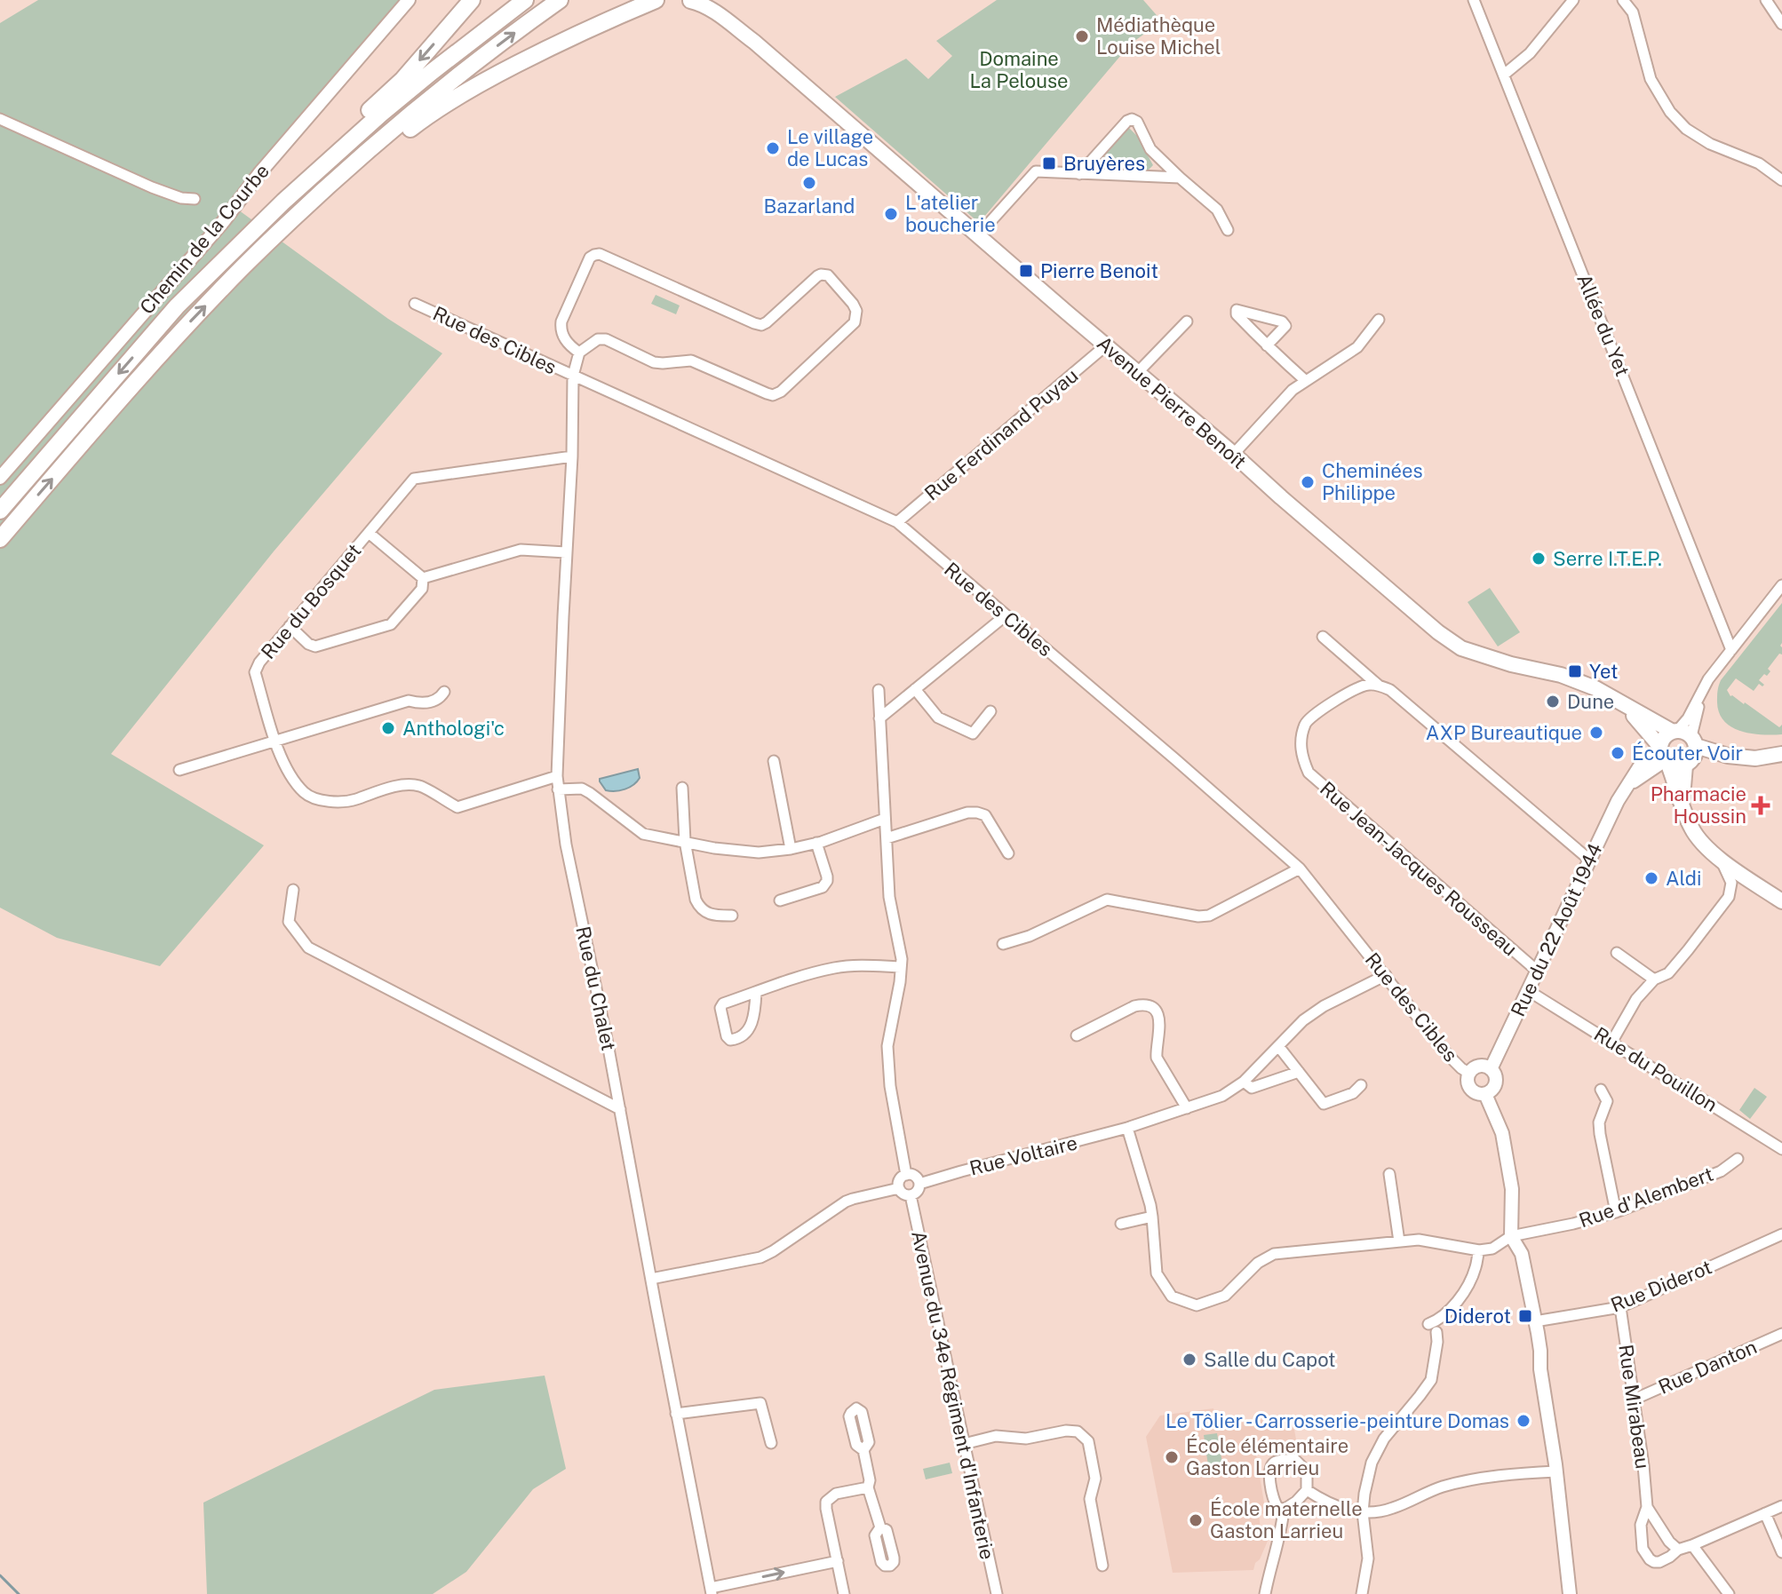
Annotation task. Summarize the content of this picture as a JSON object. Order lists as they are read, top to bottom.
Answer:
{
  "streets": {
    "main road": ["Avenue Pierre Benoît"],
    "street": [
      "Chemin de la Courbe",
      "Allée du Yet",
      "Rue des Cibles",
      "Rue Ferdinand Puyau",
      "Rue du Bosquet",
      "Rue Jean-Jacques Rousseau",
      "Rue du 22 Août 1944",
      "Rue du Chalet",
      "Rue du Pouillon",
      "Rue Voltaire",
      "Rue d'Alembert",
      "Rue Diderot",
      "Rue Danton",
      "Avenue du 34e Régiment d'Infanterie",
      "Rue Mirabeau"
    ]
  },
  "crossings": [
    ["Rue des Cibles", "Rue Ferdinand Puyau"],
    ["Rue des Cibles", "Rue du 22 Août 1944"],
    ["Rue des Cibles", "Rue du Chalet"],
    ["Rue des Cibles", "Rue Voltaire"],
    ["Avenue Pierre Benoît", "Rue Ferdinand Puyau"],
    ["Avenue Pierre Benoît", "Rue du 22 Août 1944"],
    ["Rue du Bosquet", "Rue du Chalet"],
    ["Rue Jean-Jacques Rousseau", "Rue du 22 Août 1944"],
    ["Rue du 22 Août 1944", "Rue du Pouillon"],
    ["Rue Voltaire", "Avenue du 34e Régiment d'Infanterie"],
    ["Rue Diderot", "Rue Mirabeau"],
    ["Rue Danton", "Rue Mirabeau"]
  ],
  "parks": ["Domaine La Pelouse"],
  "places": {
    "other": [
      "Médiathèque Louise Michel",
      "Le village de Lucas",
      "Bazarland",
      "L'atelier boucherie",
      "Cheminées Philippe",
      "Serre I.T.E.P.",
      "Dune",
      "Anthologi'c",
      "AXP Bureautique",
      "Écouter Voir",
      "Aldi",
      "Salle du Capot",
      "Le Tôlier - Carrosserie-peinture Domas",
      "École élémentaire Gaston Larrieu",
      "École maternelle Gaston Larrieu"
    ],
    "transit": [
      "Bruyères",
      "Pierre Benoit",
      "Yet",
      "Diderot"
    ],
    "health": ["Pharmacie Houssin"]
  }
}
